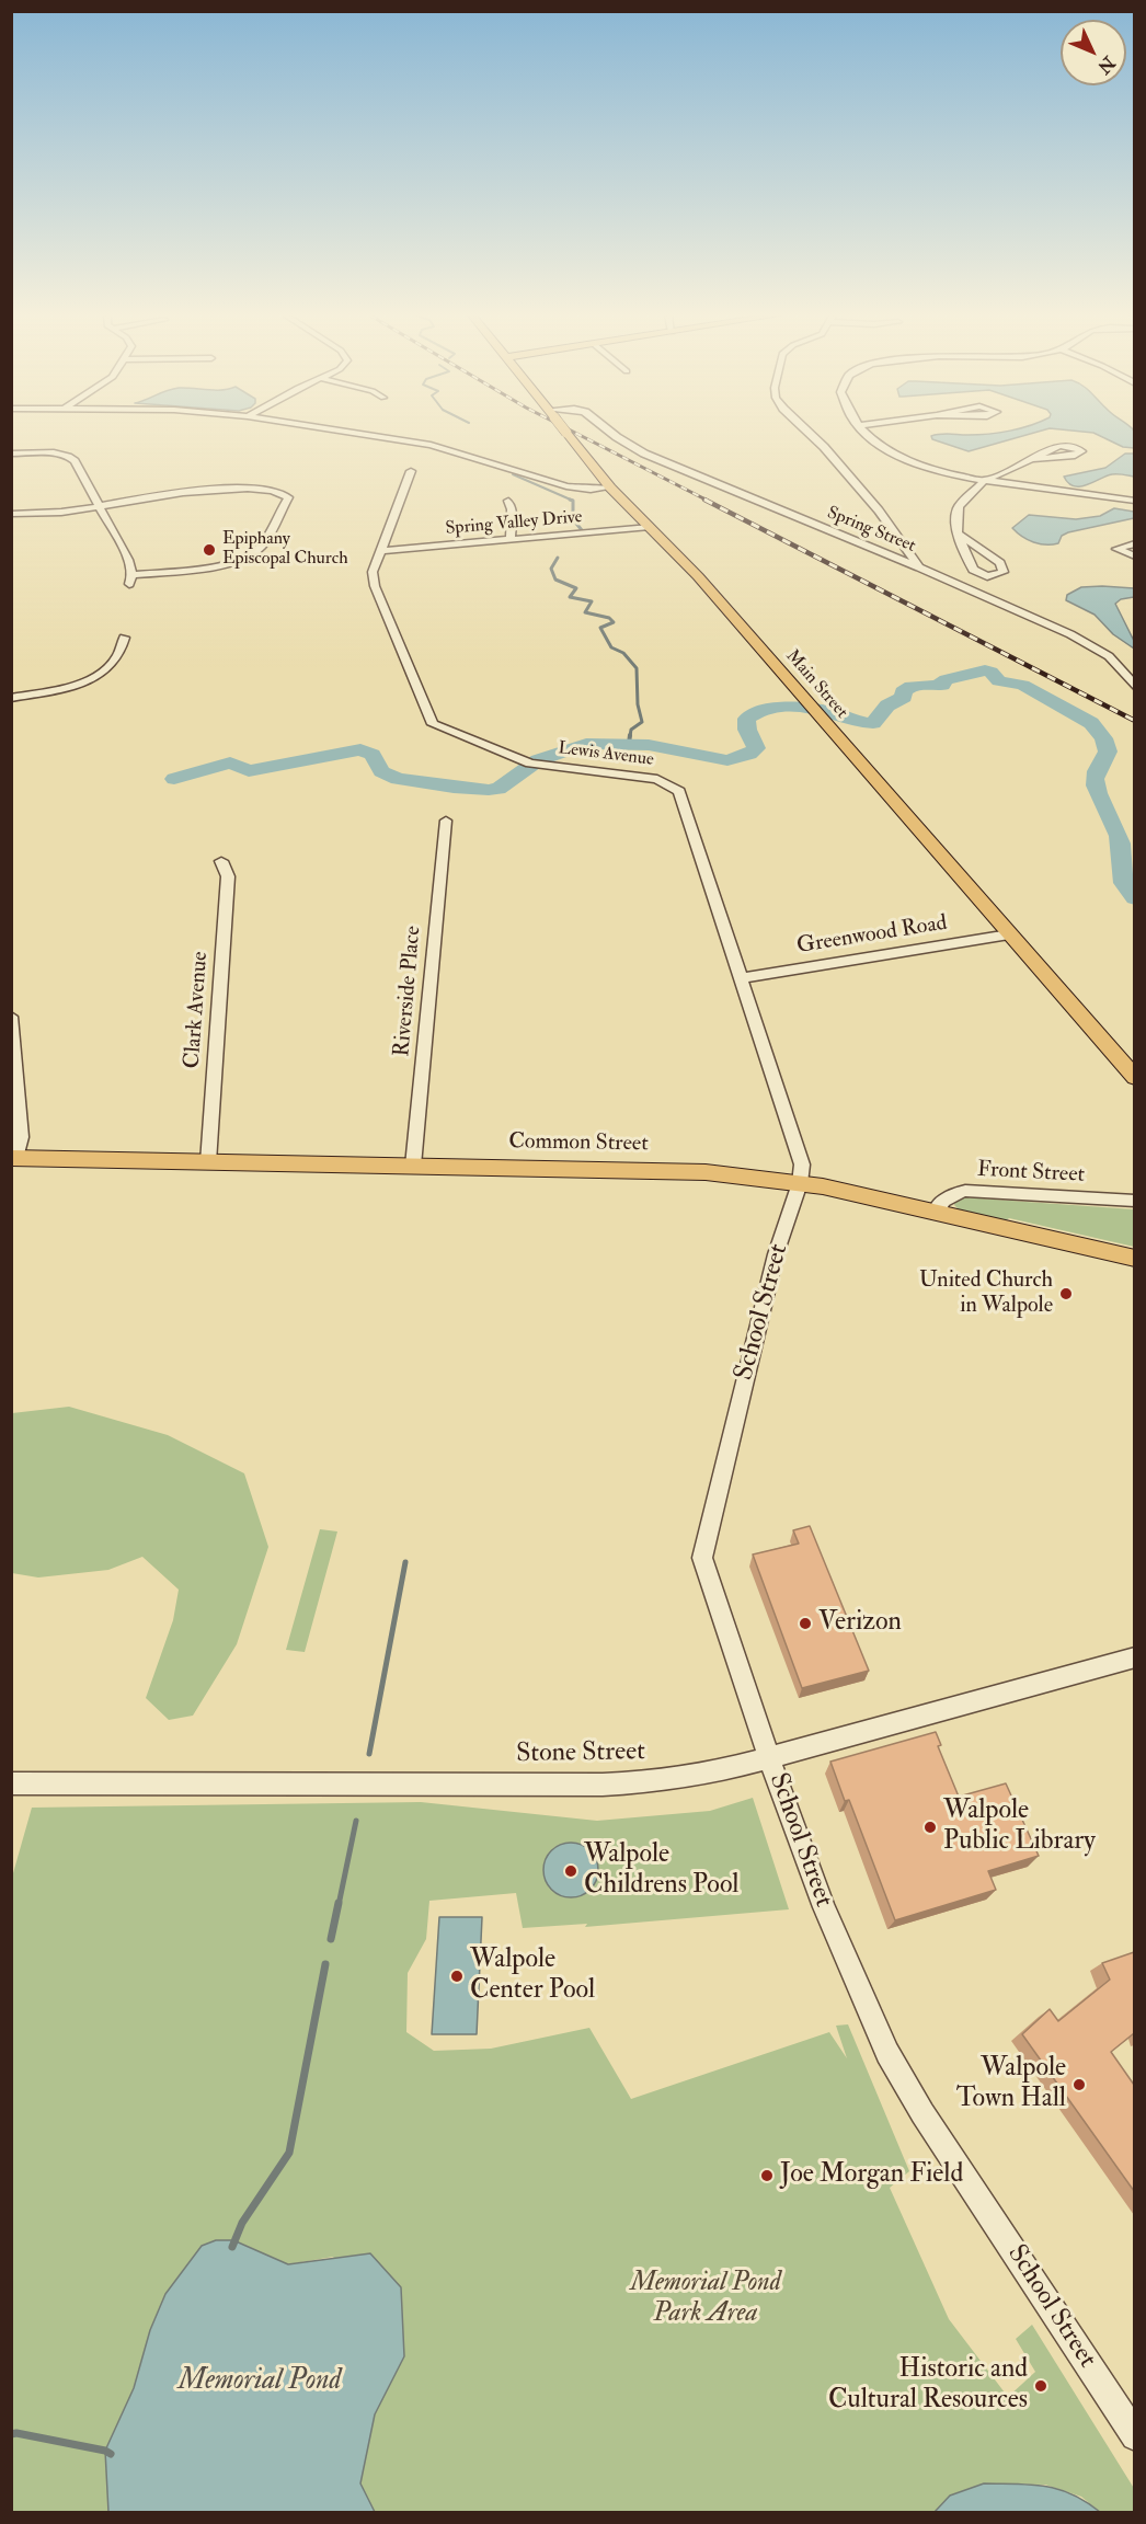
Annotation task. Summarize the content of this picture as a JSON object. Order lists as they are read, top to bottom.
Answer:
{
  "streets": {
    "main road": ["Main Street", "Common Street"],
    "street": [
      "Spring Valley Drive",
      "Spring Street",
      "Lewis Avenue",
      "Greenwood Road",
      "Riverside Place",
      "Clark Avenue",
      "Front Street",
      "School Street",
      "Stone Street"
    ]
  },
  "crossings": [
    ["Spring Valley Drive", "Main Street"],
    ["Spring Valley Drive", "Lewis Avenue"],
    ["Main Street", "Greenwood Road"],
    ["Lewis Avenue", "Greenwood Road"],
    ["Lewis Avenue", "Common Street"],
    ["Lewis Avenue", "School Street"],
    ["Riverside Place", "Common Street"],
    ["Clark Avenue", "Common Street"],
    ["Common Street", "Front Street"],
    ["Common Street", "School Street"],
    ["School Street", "Stone Street"]
  ],
  "water": ["Memorial Pond"],
  "parks": ["Memorial Pond Park Area"],
  "places": [
    "Epiphany Episcopal Church",
    "United Church in Walpole",
    "Verizon",
    "Walpole Public Library",
    "Walpole Childrens Pool",
    "Walpole Center Pool",
    "Walpole Town Hall",
    "Joe Morgan Field",
    "Historic and Cultural Resources"
  ],
  "north": "bottom right"
}
